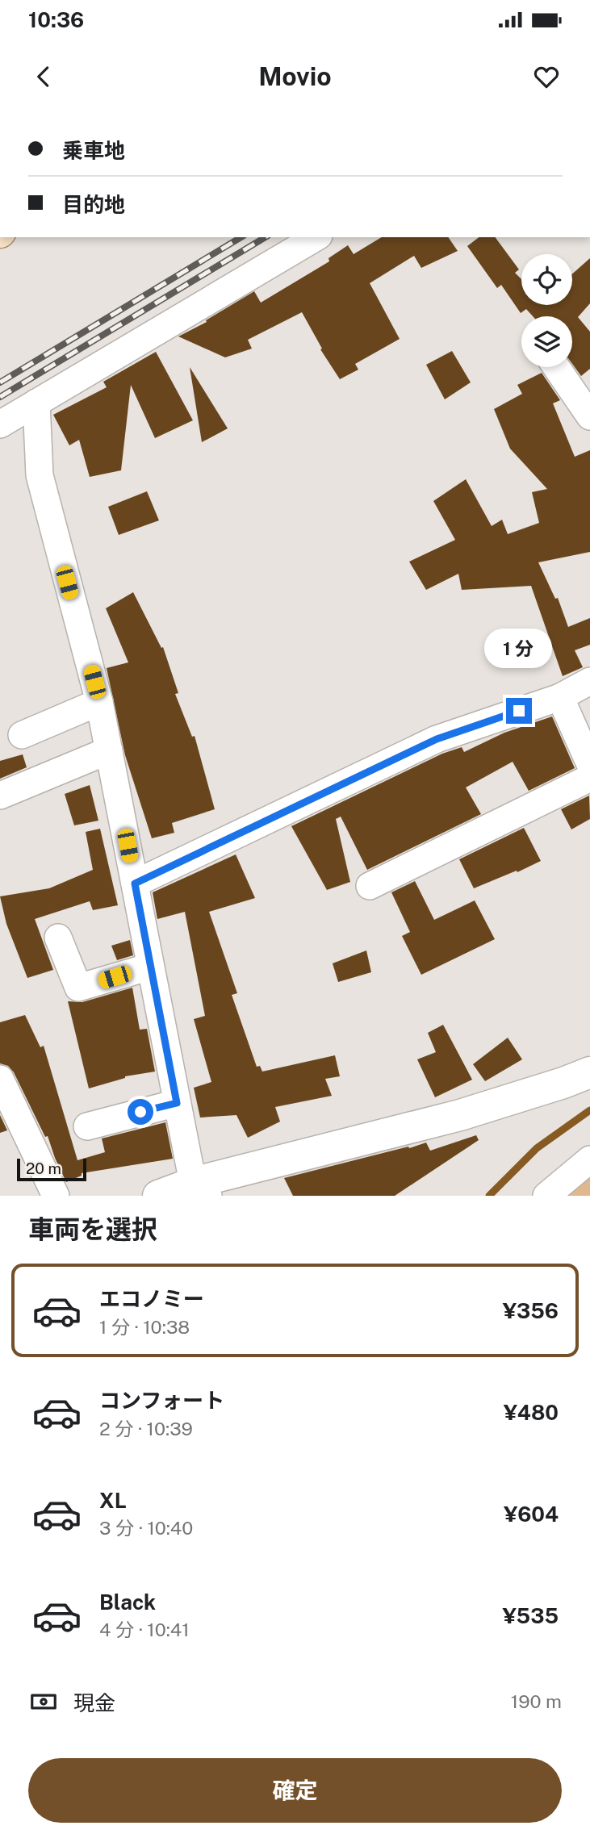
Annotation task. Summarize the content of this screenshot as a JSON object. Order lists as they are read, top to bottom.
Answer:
{
  "scale_bar": "20 m",
  "page": {
    "status": "10:36",
    "header": "Movio",
    "banner": ["乗車地", "目的地"],
    "bubble": "1 分",
    "scale": "20 m",
    "heading": "車両を選択",
    "list": [
      {
        "name": "エコノミー",
        "note": "1 分 · 10:38",
        "value": "¥356"
      },
      {
        "name": "コンフォート",
        "note": "2 分 · 10:39",
        "value": "¥480"
      },
      {
        "name": "XL",
        "note": "3 分 · 10:40",
        "value": "¥604"
      },
      {
        "name": "Black",
        "note": "4 分 · 10:41",
        "value": "¥535"
      }
    ],
    "pay": ["現金", "190 m"],
    "buttons": "確定"
  }
}
